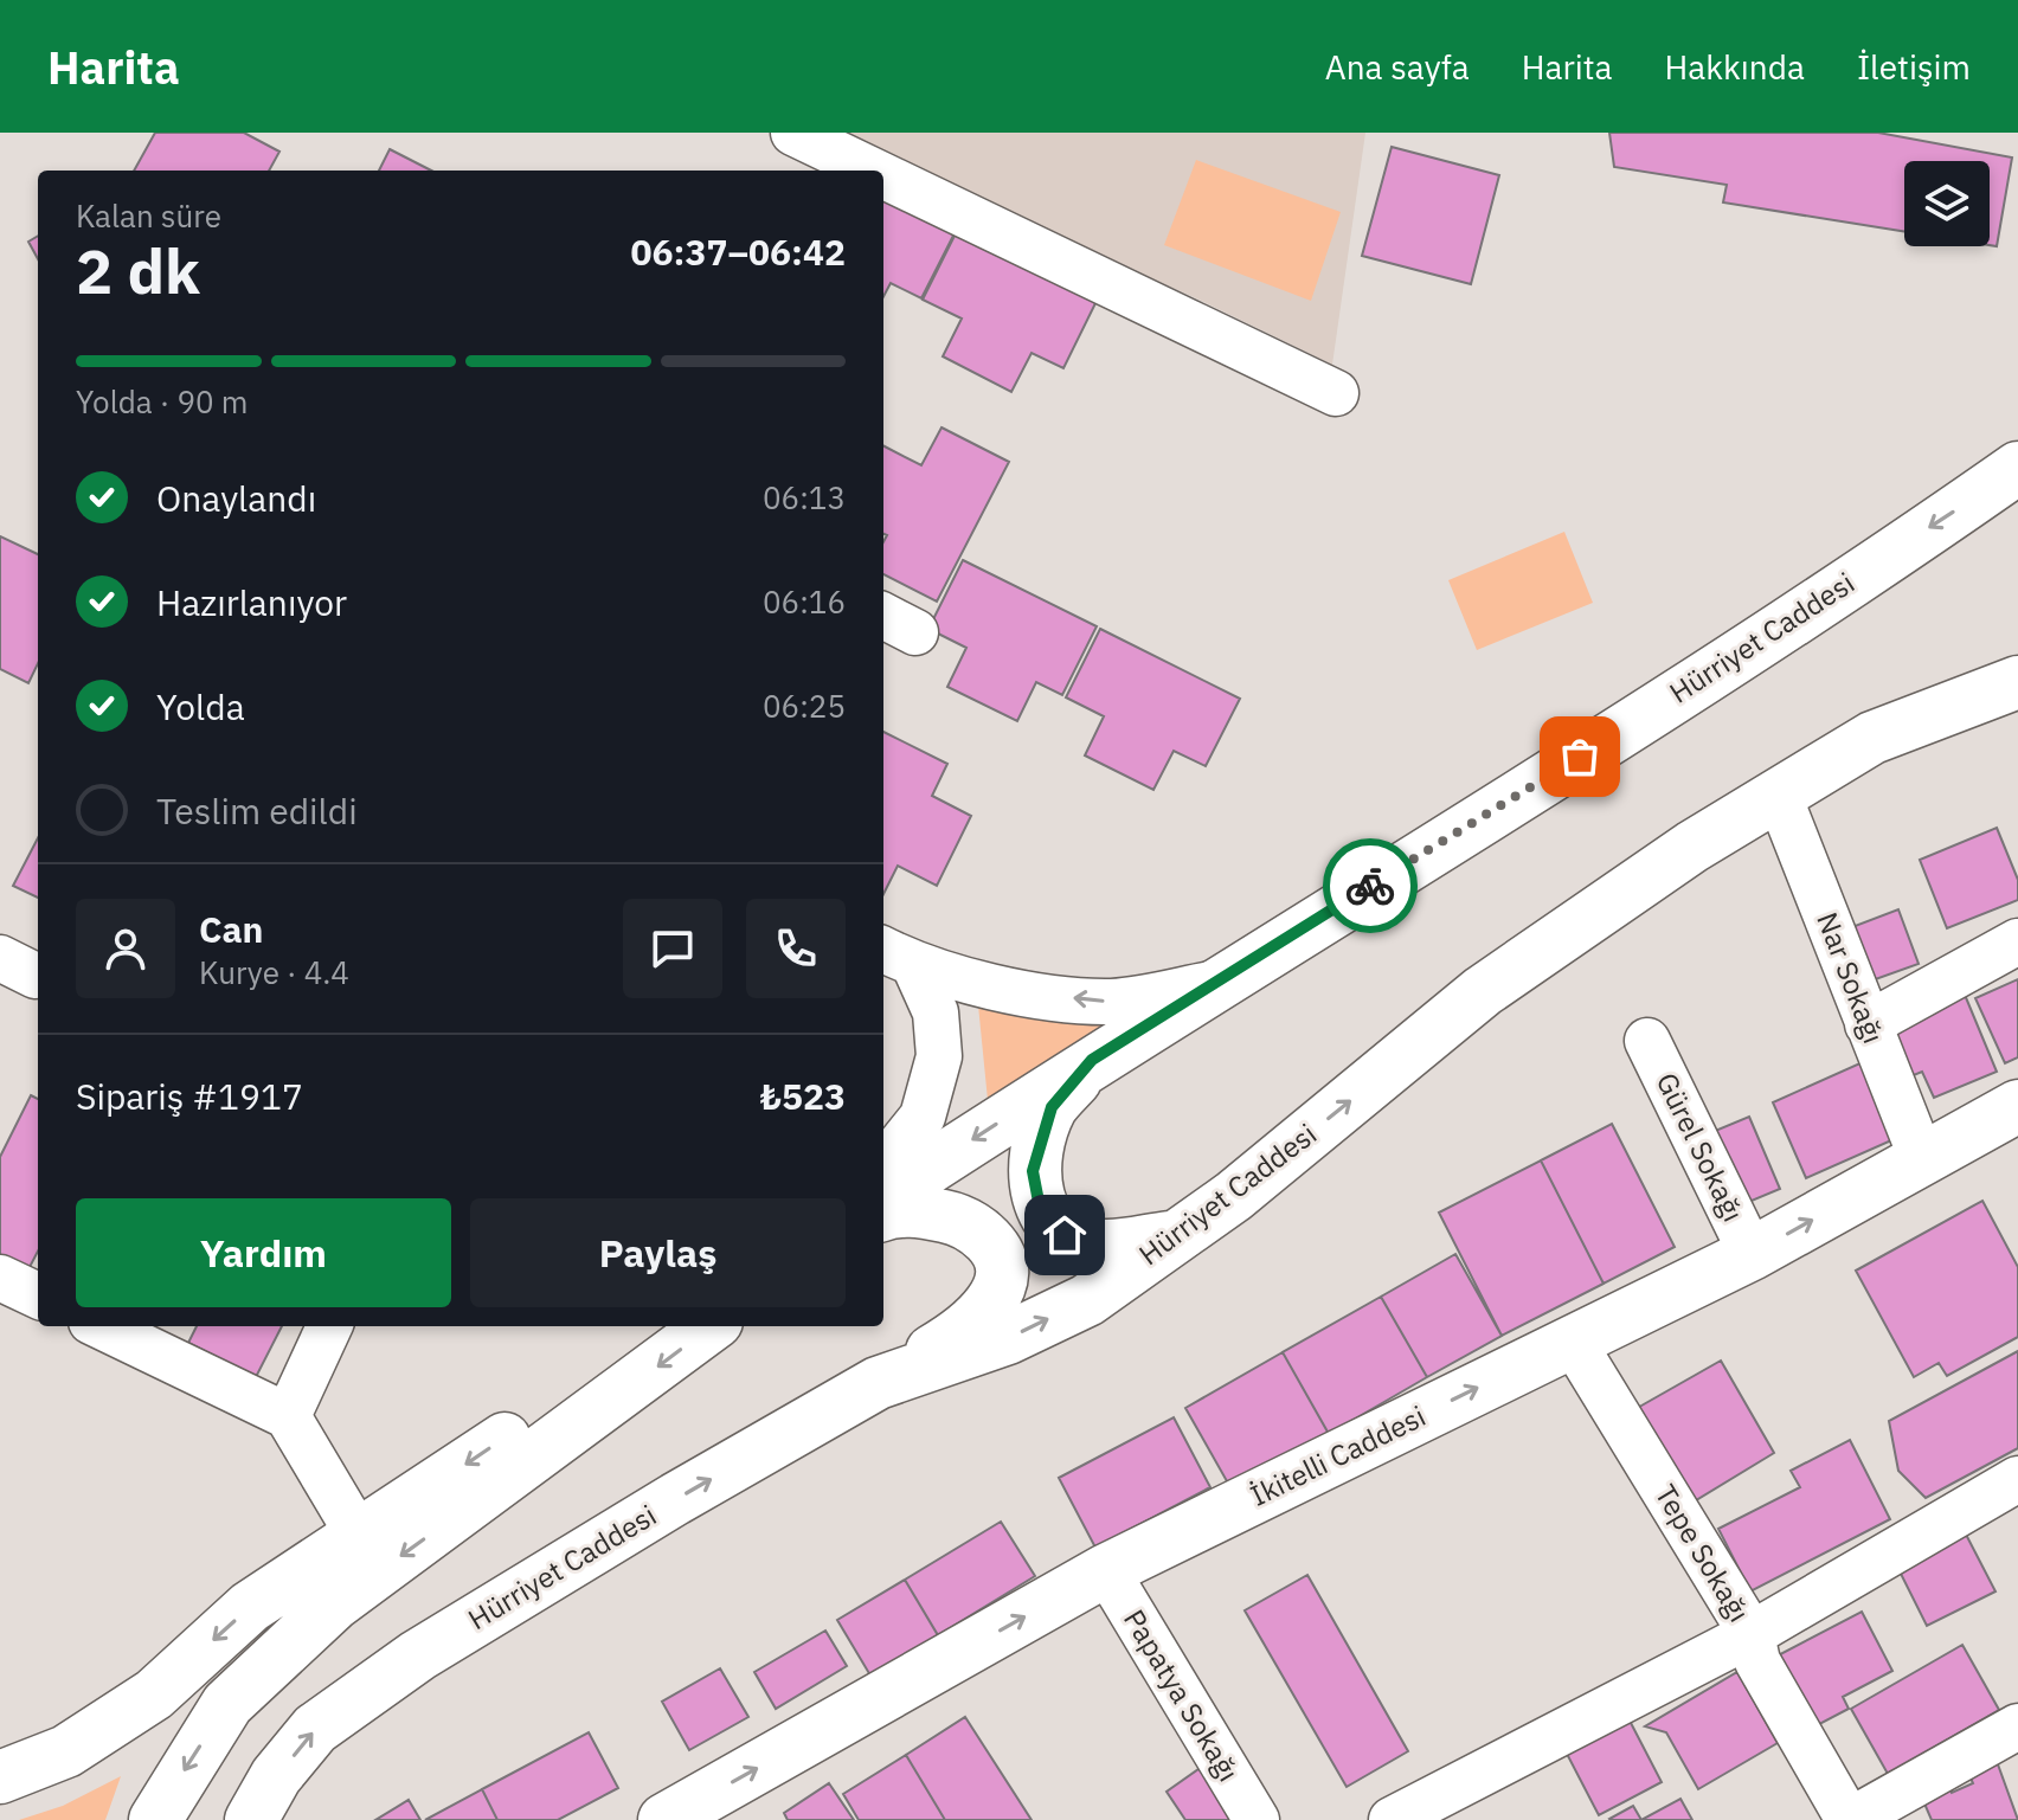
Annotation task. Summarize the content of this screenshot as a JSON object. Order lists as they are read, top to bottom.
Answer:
{
  "streets": {
    "main road": ["Hürriyet Caddesi", "İkitelli Caddesi"],
    "street": [
      "Nar Sokağı",
      "Gürel Sokağı",
      "Tepe Sokağı",
      "Papatya Sokağı"
    ]
  },
  "crossings": [
    ["Hürriyet Caddesi", "Nar Sokağı"],
    ["Nar Sokağı", "İkitelli Caddesi"],
    ["Gürel Sokağı", "İkitelli Caddesi"],
    ["İkitelli Caddesi", "Tepe Sokağı"],
    ["İkitelli Caddesi", "Papatya Sokağı"]
  ],
  "page": {
    "header": "Harita",
    "nav": [
      "Ana sayfa",
      "Harita",
      "Hakkında",
      "İletişim"
    ],
    "heading": ["2 dk", "Kalan süre", "06:37–06:42"],
    "panel": [
      "Can",
      "Kurye · 4.4",
      "Sipariş #1917",
      "₺523"
    ],
    "bar": "Yolda · 90 m",
    "list": [
      ["Onaylandı", "06:13"],
      ["Hazırlanıyor", "06:16"],
      ["Yolda", "06:25"],
      "Teslim edildi"
    ],
    "buttons": ["Yardım", "Paylaş"]
  }
}
